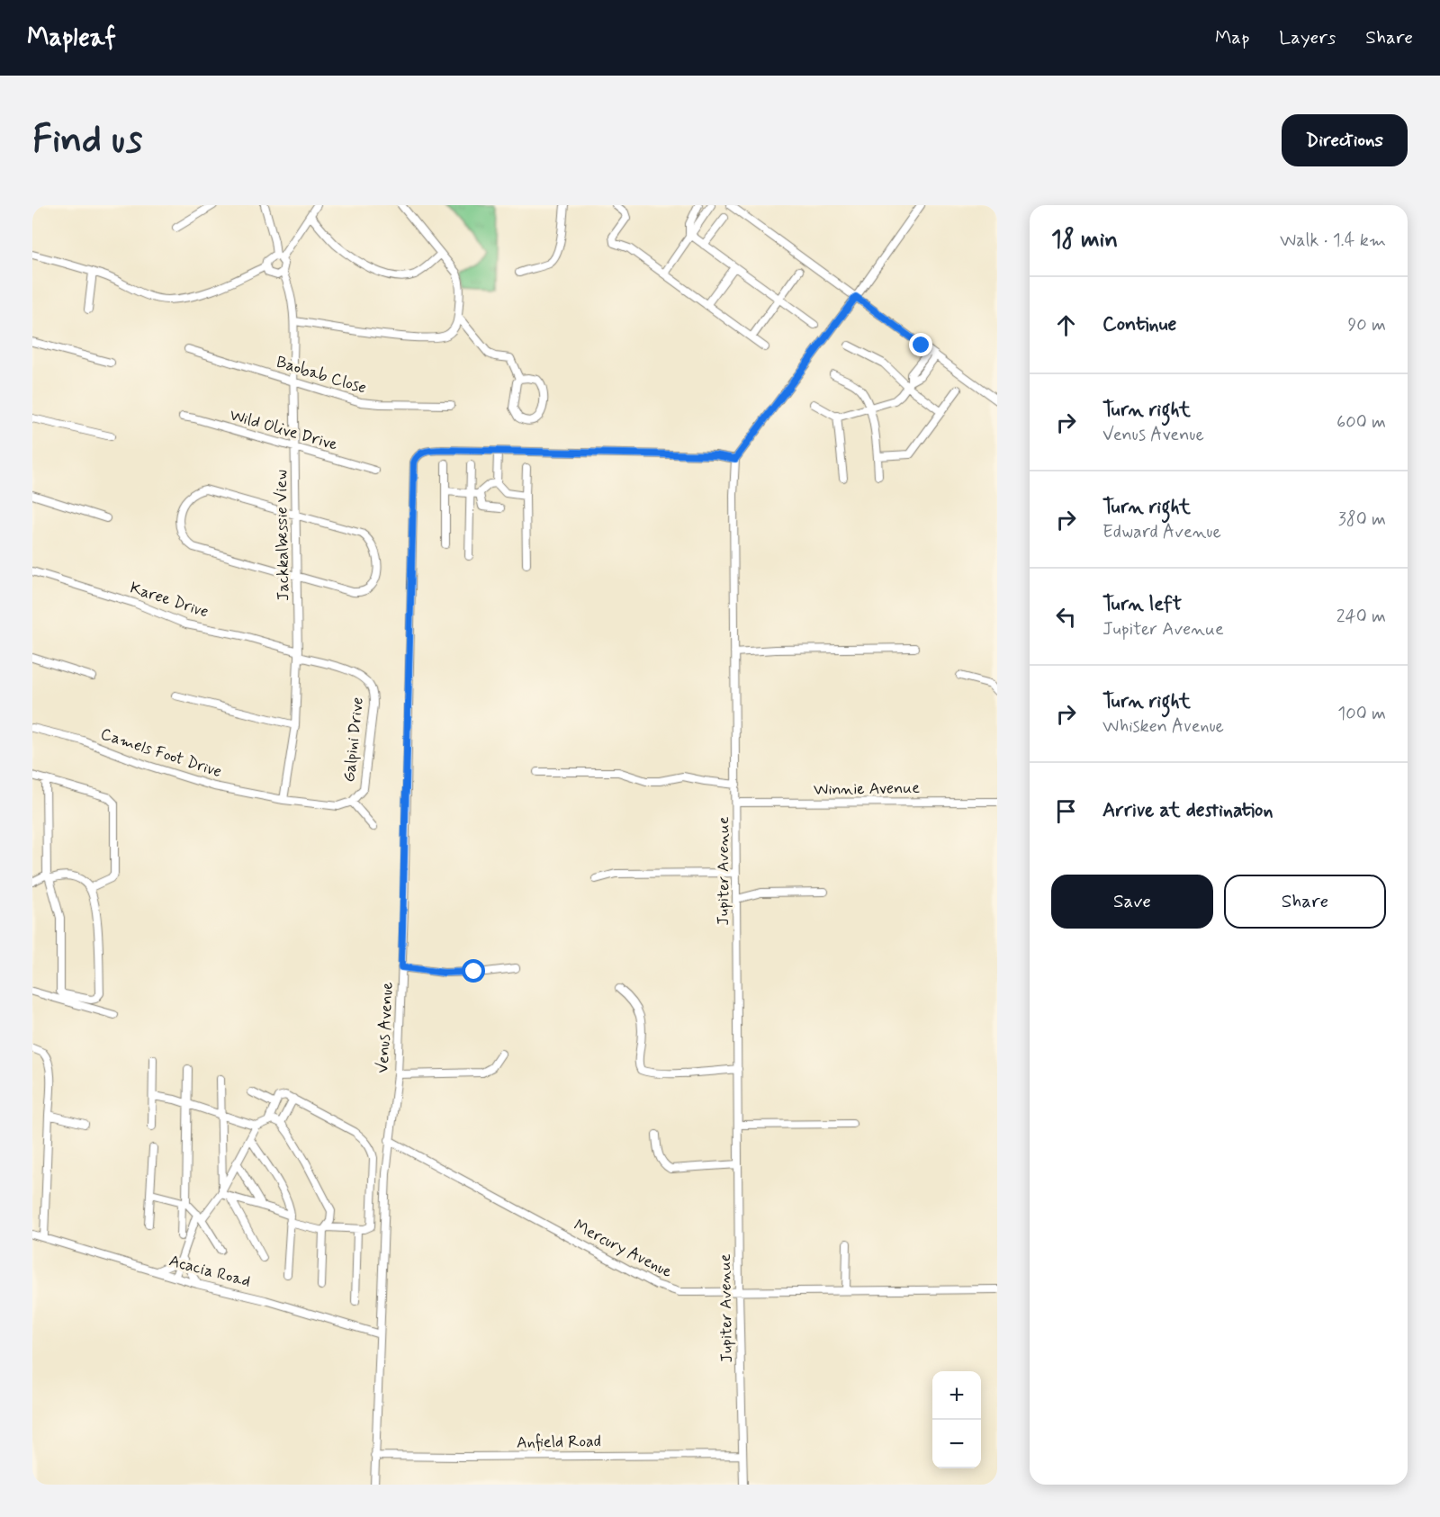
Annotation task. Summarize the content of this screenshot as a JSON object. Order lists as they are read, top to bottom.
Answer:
{
  "streets": {
    "street": [
      "Baobab Close",
      "Wild Olive Drive",
      "Jackkalbessie View",
      "Karee Drive",
      "Galpini Drive",
      "Camels Foot Drive",
      "Winnie Avenue",
      "Jupiter Avenue",
      "Venus Avenue",
      "Mercury Avenue",
      "Acacia Road",
      "Anfield Road"
    ]
  },
  "crossings": [
    ["Baobab Close", "Jackkalbessie View"],
    ["Wild Olive Drive", "Jackkalbessie View"],
    ["Jackkalbessie View", "Karee Drive"],
    ["Jackkalbessie View", "Galpini Drive"],
    ["Jackkalbessie View", "Camels Foot Drive"],
    ["Karee Drive", "Galpini Drive"],
    ["Galpini Drive", "Camels Foot Drive"],
    ["Winnie Avenue", "Jupiter Avenue"],
    ["Jupiter Avenue", "Mercury Avenue"],
    ["Jupiter Avenue", "Anfield Road"],
    ["Venus Avenue", "Mercury Avenue"],
    ["Venus Avenue", "Acacia Road"],
    ["Venus Avenue", "Anfield Road"]
  ],
  "page": {
    "header": "Mapleaf",
    "nav": ["Map", "Layers", "Share"],
    "buttons": [
      "Directions",
      ["Save", "Share"]
    ],
    "title": "Find us",
    "heading": ["18 min", "Walk · 1.4 km"],
    "list": [
      ["Continue", "90 m"],
      ["Turn right", "Venus Avenue", "600 m"],
      ["Turn right", "Edward Avenue", "380 m"],
      ["Turn left", "Jupiter Avenue", "240 m"],
      ["Turn right", "Whisken Avenue", "100 m"],
      "Arrive at destination"
    ],
    "map_buttons": ["+", "−"]
  }
}
